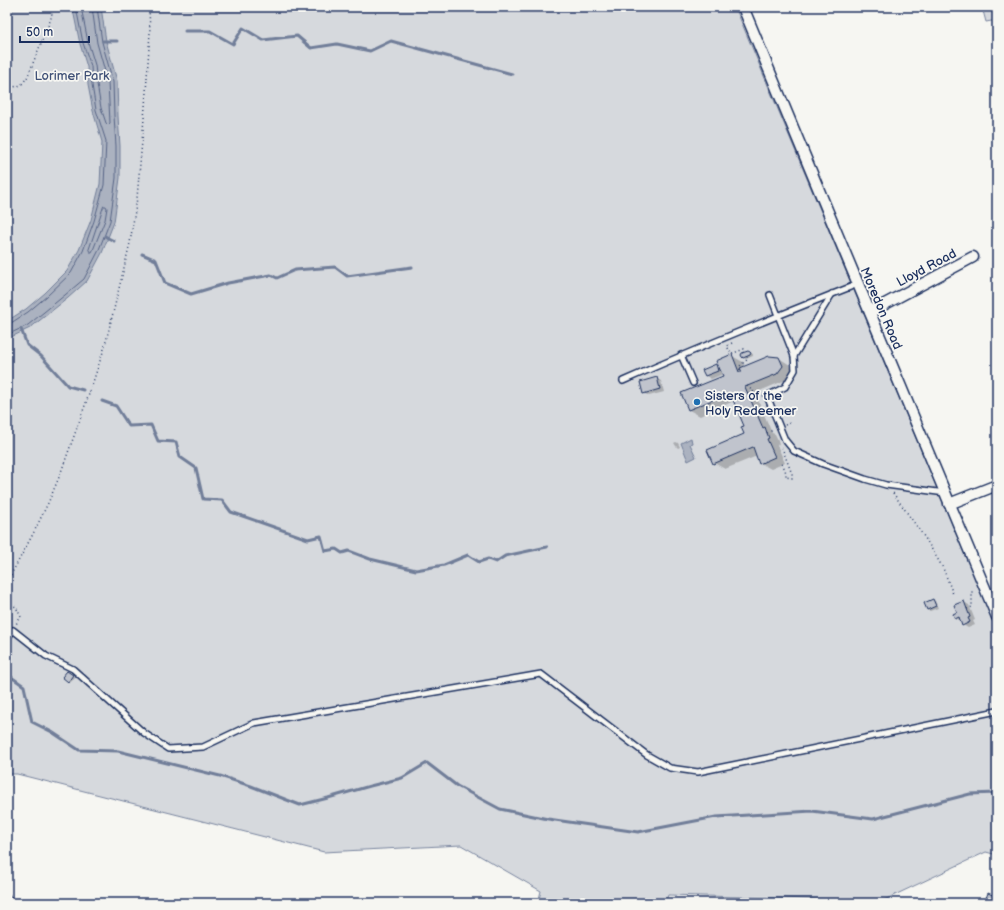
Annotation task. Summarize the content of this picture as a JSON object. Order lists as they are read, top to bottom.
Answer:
{
  "streets": {
    "street": ["Lloyd Road", "Moredon Road"]
  },
  "crossings": [
    ["Lloyd Road", "Moredon Road"]
  ],
  "parks": ["Lorimer Park"],
  "places": ["Sisters of the Holy Redeemer"],
  "scale_bar": "50 m"
}
